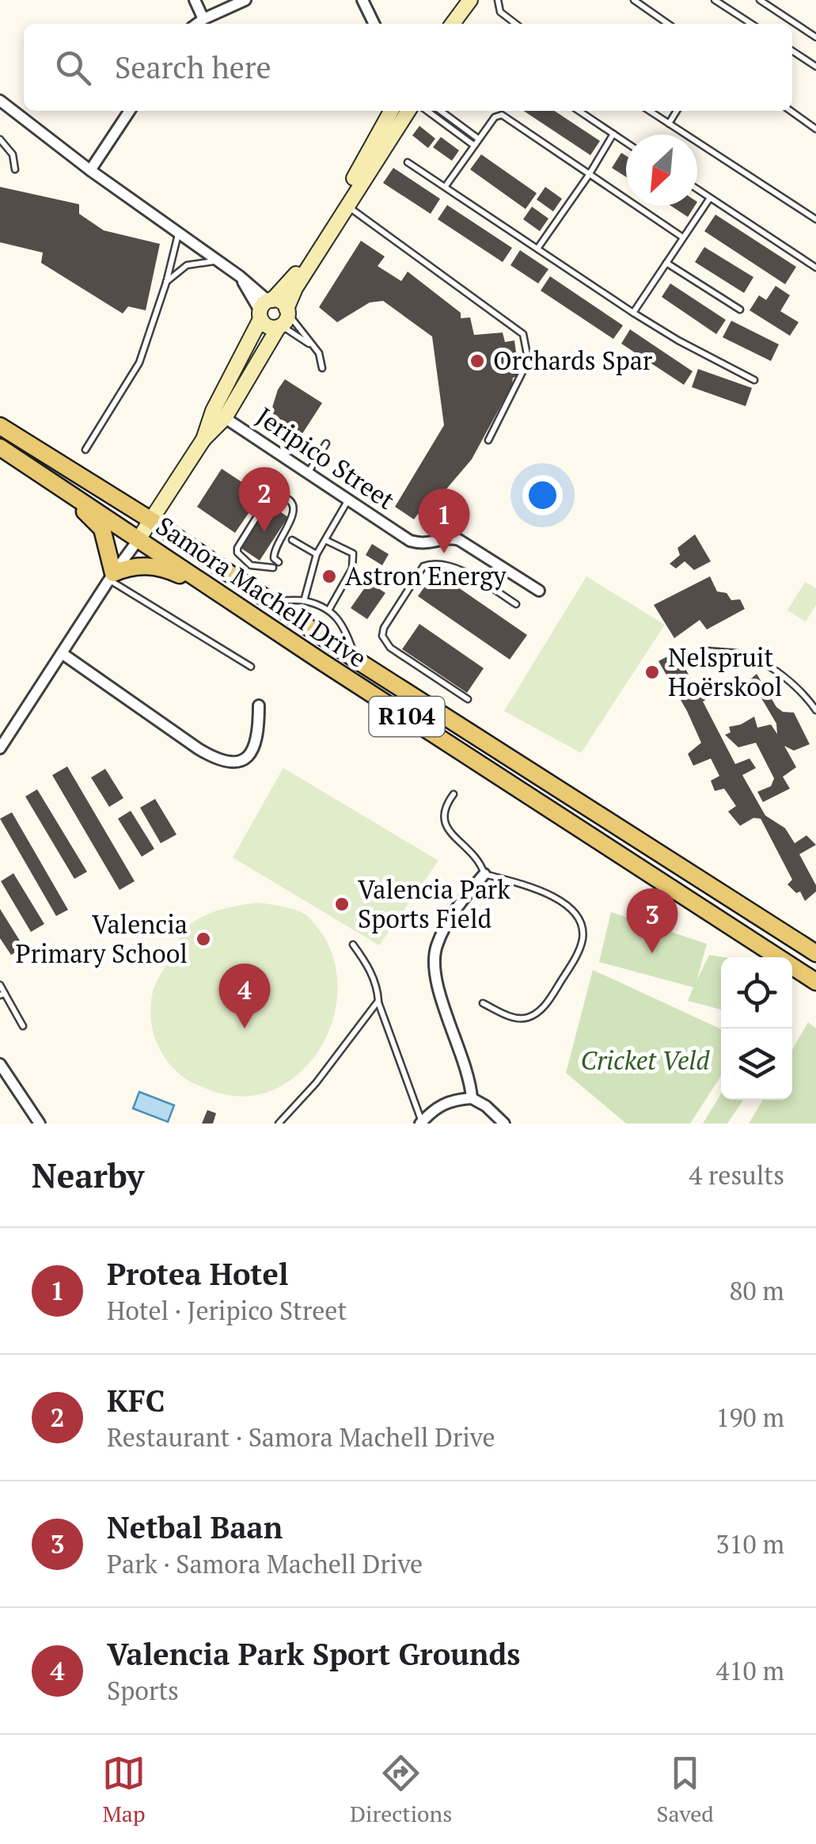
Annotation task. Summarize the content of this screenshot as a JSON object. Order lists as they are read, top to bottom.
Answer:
{
  "streets": {
    "main road": ["Samora Machell Drive", "R104"],
    "street": ["Jeripico Street"]
  },
  "parks": ["Cricket Veld"],
  "places": [
    "Orchards Spar",
    "Astron Energy",
    "Nelspruit Hoërskool",
    "Valencia Park Sports Field",
    "Valencia Primary School"
  ],
  "north": "bottom left",
  "page": {
    "search": "Search here",
    "pins": [
      "2",
      "1",
      "3",
      "4"
    ],
    "heading": ["Nearby", "4 results"],
    "list": [
      {
        "mark": "1",
        "name": "Protea Hotel",
        "note": "Hotel · Jeripico Street",
        "value": "80 m"
      },
      {
        "mark": "2",
        "name": "KFC",
        "note": "Restaurant · Samora Machell Drive",
        "value": "190 m"
      },
      {
        "mark": "3",
        "name": "Netbal Baan",
        "note": "Park · Samora Machell Drive",
        "value": "310 m"
      },
      {
        "mark": "4",
        "name": "Valencia Park Sport Grounds",
        "note": "Sports",
        "value": "410 m"
      }
    ],
    "nav": ["Map", "Directions", "Saved"]
  }
}
